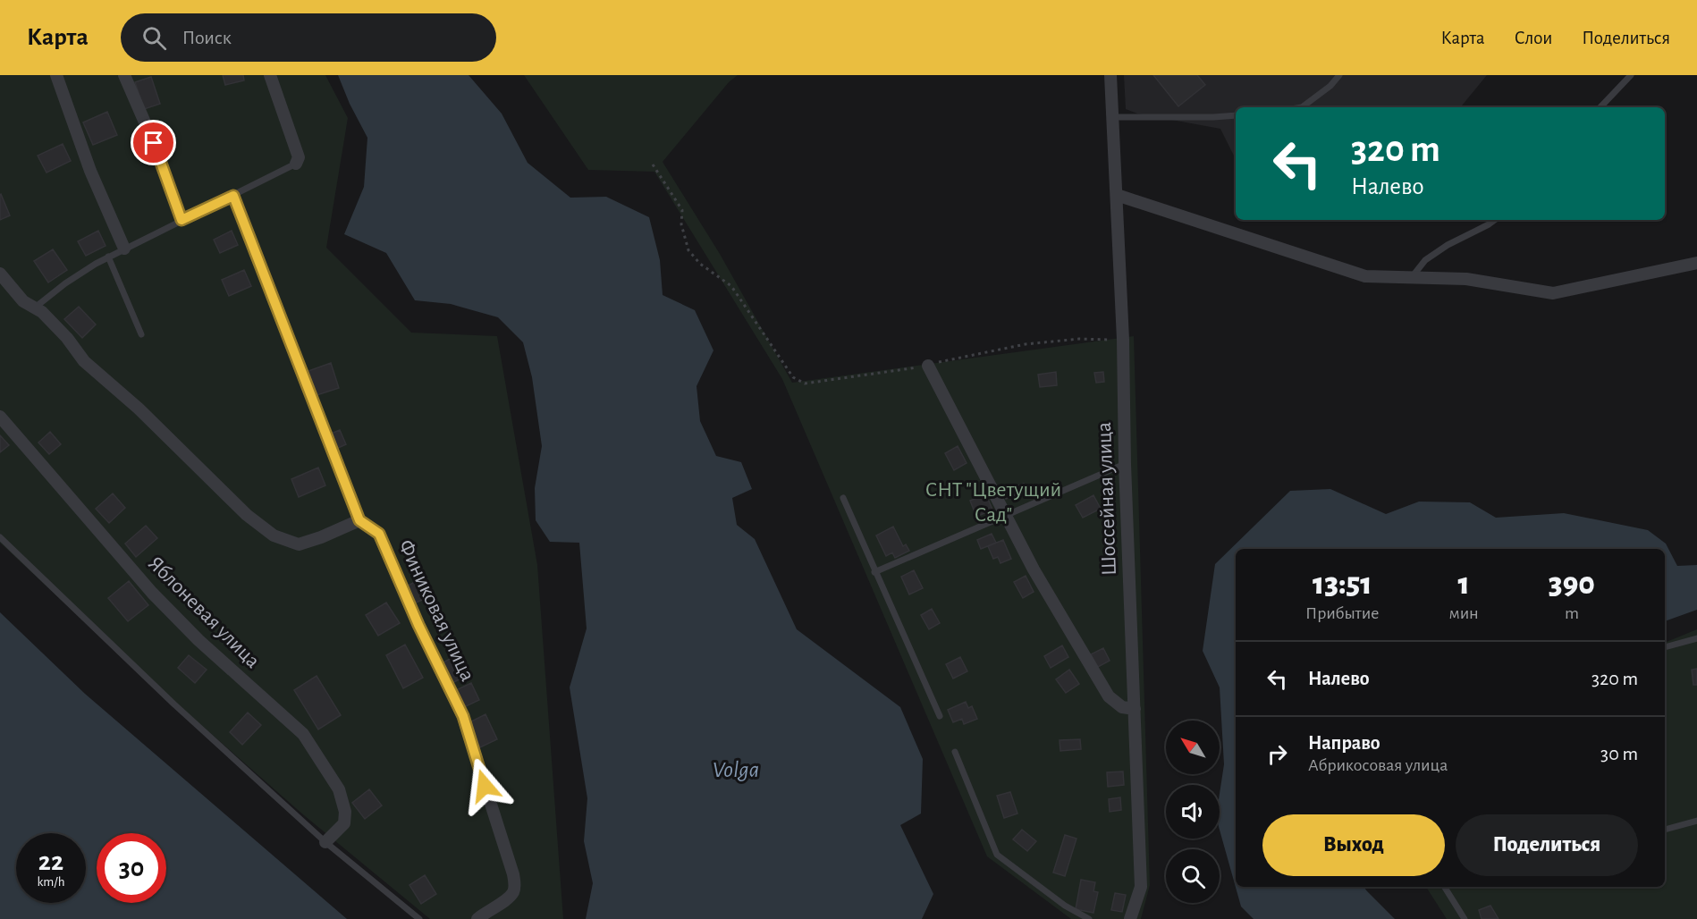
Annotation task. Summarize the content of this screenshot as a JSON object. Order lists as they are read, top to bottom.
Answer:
{
  "streets": {
    "street": ["Шоссейная улица", "Финиковая улица", "Яблоневая улица"]
  },
  "water": ["Volga"],
  "parks": ["СНТ \"Цветущий Сад\""],
  "north": "top left",
  "page": {
    "header": "Карта",
    "search": "Поиск",
    "nav": ["Карта", "Слои", "Поделиться"],
    "turn": ["320 m", "Налево"],
    "eta": [
      "13:51",
      "Прибытие",
      "1",
      "мин",
      "390",
      "m"
    ],
    "list": [
      {
        "name": "Налево",
        "value": "320 m"
      },
      {
        "name": "Направо",
        "note": "Абрикосовая улица",
        "value": "30 m"
      }
    ],
    "buttons": ["Выход", "Поделиться"],
    "speed": "22 km/h",
    "limit": "30"
  }
}
